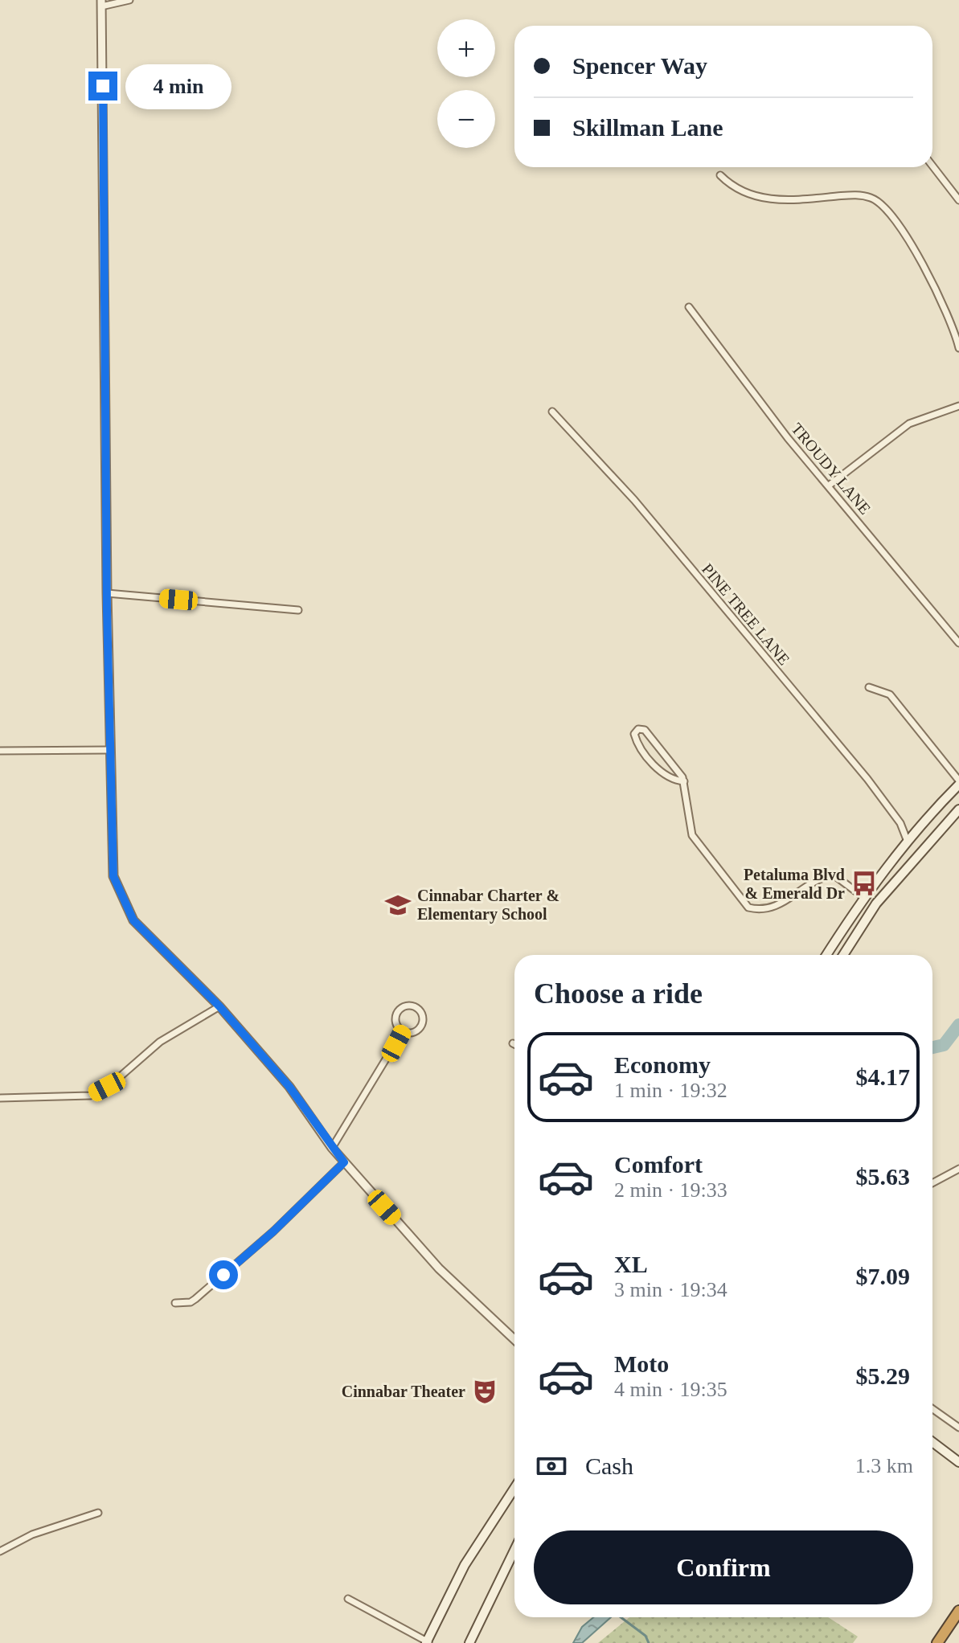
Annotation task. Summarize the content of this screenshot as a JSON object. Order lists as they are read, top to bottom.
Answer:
{
  "streets": {
    "street": ["TROUDY LANE", "PINE TREE LANE"]
  },
  "places": {
    "bus stop": ["Petaluma Blvd & Emerald Dr"],
    "school or university": ["Cinnabar Charter & Elementary School"],
    "theatre": ["Cinnabar Theater"]
  },
  "page": {
    "map_buttons": ["+", "−"],
    "banner": ["Spencer Way", "Skillman Lane"],
    "bubble": "4 min",
    "heading": "Choose a ride",
    "list": [
      {
        "name": "Economy",
        "note": "1 min · 19:32",
        "value": "$4.17"
      },
      {
        "name": "Comfort",
        "note": "2 min · 19:33",
        "value": "$5.63"
      },
      {
        "name": "XL",
        "note": "3 min · 19:34",
        "value": "$7.09"
      },
      {
        "name": "Moto",
        "note": "4 min · 19:35",
        "value": "$5.29"
      }
    ],
    "pay": ["Cash", "1.3 km"],
    "buttons": "Confirm"
  }
}
